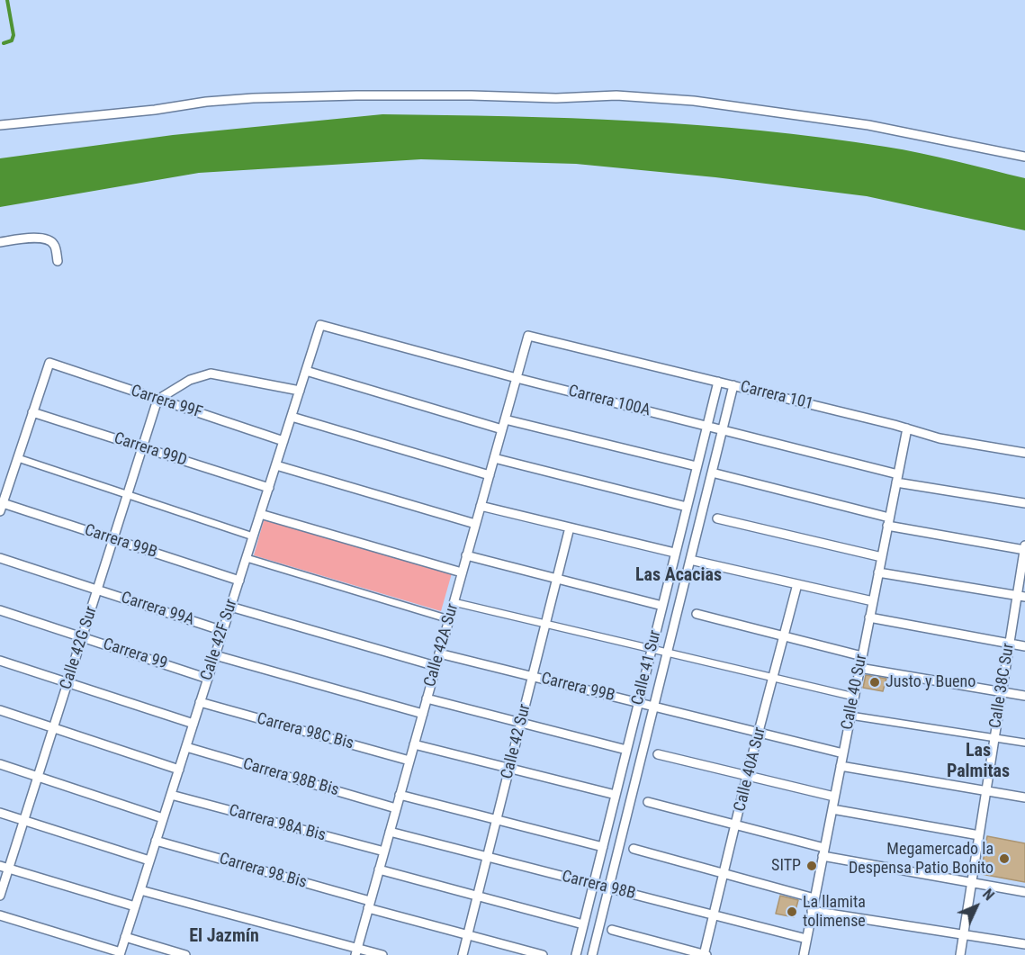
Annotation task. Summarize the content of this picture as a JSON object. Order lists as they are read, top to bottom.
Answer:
{
  "streets": {
    "street": [
      "Carrera 101",
      "Carrera 100A",
      "Carrera 99F",
      "Carrera 99D",
      "Carrera 99B",
      "Carrera 99A",
      "Calle 42F Sur",
      "Calle 42A Sur",
      "Calle 42G Sur",
      "Carrera 99",
      "Calle 41 Sur",
      "Calle 38C Sur",
      "Calle 40 Sur",
      "Carrera 98C Bis",
      "Calle 42 Sur",
      "Calle 40A Sur",
      "Carrera 98B Bis",
      "Carrera 98A Bis",
      "Carrera 98 Bis",
      "Carrera 98B"
    ]
  },
  "crossings": [
    ["Carrera 101", "Calle 42A Sur"],
    ["Carrera 101", "Calle 41 Sur"],
    ["Carrera 101", "Calle 40 Sur"],
    ["Carrera 100A", "Calle 42F Sur"],
    ["Carrera 100A", "Calle 42A Sur"],
    ["Carrera 100A", "Calle 41 Sur"],
    ["Carrera 100A", "Calle 40 Sur"],
    ["Carrera 99F", "Carrera 99D"],
    ["Carrera 99F", "Calle 42F Sur"],
    ["Carrera 99F", "Calle 42G Sur"],
    ["Carrera 99D", "Calle 42F Sur"],
    ["Carrera 99D", "Calle 42G Sur"],
    ["Carrera 99B", "Calle 42F Sur"],
    ["Carrera 99B", "Calle 42A Sur"],
    ["Carrera 99B", "Calle 42G Sur"],
    ["Carrera 99B", "Calle 41 Sur"],
    ["Carrera 99B", "Calle 40 Sur"],
    ["Carrera 99B", "Calle 42 Sur"],
    ["Carrera 99B", "Calle 40A Sur"],
    ["Carrera 99A", "Calle 42F Sur"],
    ["Carrera 99A", "Calle 42G Sur"],
    ["Calle 42F Sur", "Carrera 99"],
    ["Calle 42F Sur", "Carrera 98C Bis"],
    ["Calle 42F Sur", "Carrera 98B Bis"],
    ["Calle 42F Sur", "Carrera 98A Bis"],
    ["Calle 42F Sur", "Carrera 98 Bis"],
    ["Calle 42A Sur", "Carrera 98C Bis"],
    ["Calle 42A Sur", "Carrera 98B Bis"],
    ["Calle 42A Sur", "Carrera 98A Bis"],
    ["Calle 42A Sur", "Carrera 98 Bis"],
    ["Calle 42A Sur", "Carrera 98B"],
    ["Calle 42G Sur", "Carrera 99"],
    ["Calle 41 Sur", "Carrera 98B"],
    ["Calle 40 Sur", "Carrera 98B"],
    ["Calle 42 Sur", "Carrera 98 Bis"],
    ["Calle 42 Sur", "Carrera 98B"],
    ["Calle 40A Sur", "Carrera 98B"]
  ],
  "districts": ["Las Acacias", "Las Palmitas", "El Jazmín"],
  "places": [
    "Justo y Bueno",
    "Megamercado la Despensa Patio Bonito",
    "SITP",
    "La llamita tolimense"
  ],
  "north": "top right"
}
